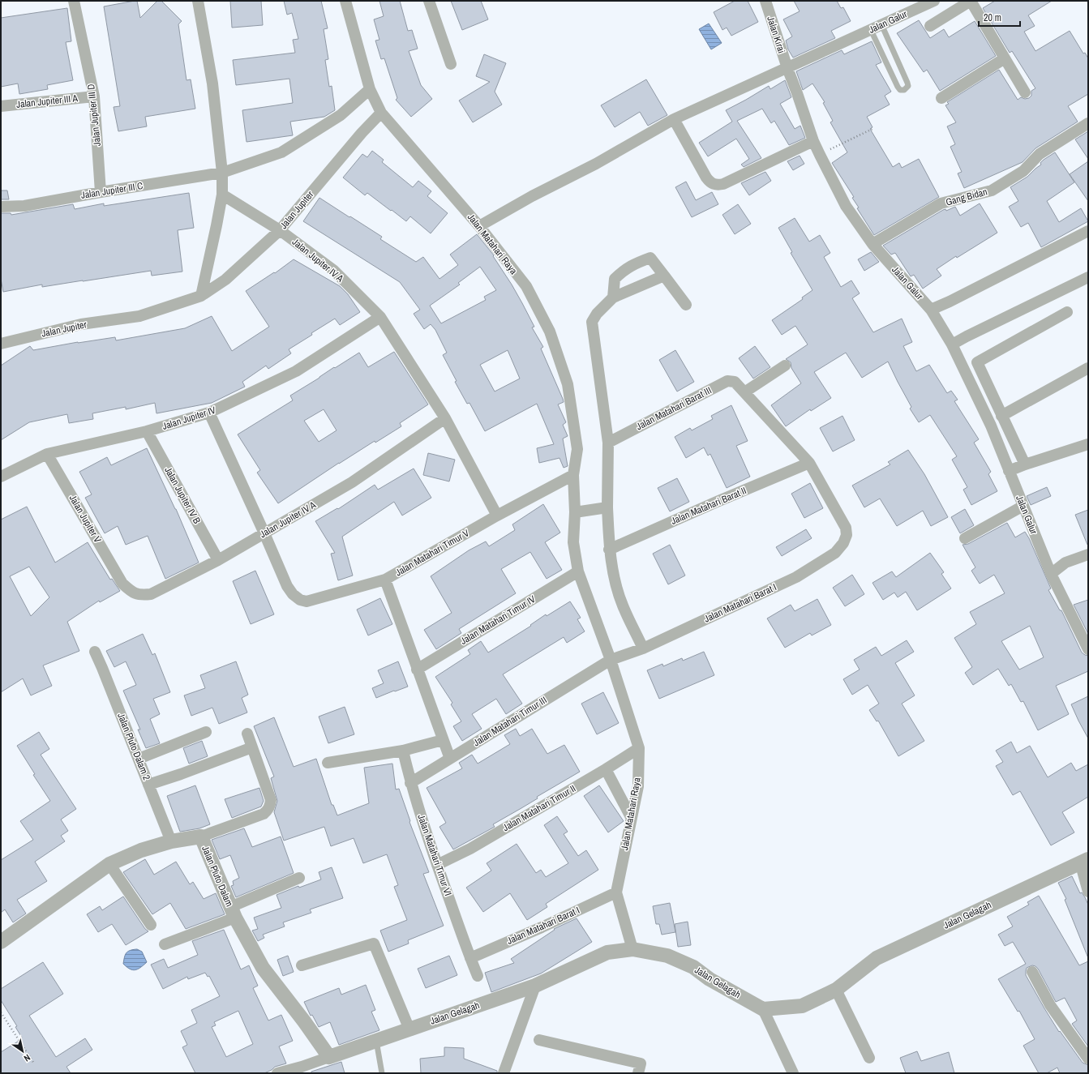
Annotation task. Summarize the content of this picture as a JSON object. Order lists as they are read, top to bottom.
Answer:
{
  "streets": {
    "street": [
      "Jalan Galur",
      "Jalan Kirai",
      "Jalan Jupiter III A",
      "Jalan Jupiter III D",
      "Jalan Jupiter III C",
      "Gang Bidan",
      "Jalan Jupiter",
      "Jalan Matahari Raya",
      "Jalan Jupiter IV A",
      "Jalan Matahari Barat III",
      "Jalan Jupiter IV",
      "Jalan Jupiter IV B",
      "Jalan Matahari Barat II",
      "Jalan Jupiter V",
      "Jalan Matahari Timur V",
      "Jalan Matahari Barat I",
      "Jalan Matahari Timur IV",
      "Jalan Matahari Timur III",
      "Jalan Pluto Dalam 2",
      "Jalan Matahari Timur II",
      "Jalan Matahari Timur VI",
      "Jalan Pluto Dalam",
      "Jalan Gelagah"
    ]
  },
  "crossings": [
    ["Jalan Galur", "Jalan Kirai"],
    ["Jalan Galur", "Gang Bidan"],
    ["Jalan Jupiter III A", "Jalan Jupiter III D"],
    ["Jalan Jupiter III D", "Jalan Jupiter III C"],
    ["Jalan Jupiter", "Jalan Matahari Raya"],
    ["Jalan Jupiter", "Jalan Jupiter IV A"],
    ["Jalan Matahari Raya", "Jalan Matahari Timur V"],
    ["Jalan Matahari Raya", "Jalan Matahari Barat I"],
    ["Jalan Matahari Raya", "Jalan Matahari Timur IV"],
    ["Jalan Matahari Raya", "Jalan Matahari Timur III"],
    ["Jalan Matahari Raya", "Jalan Matahari Timur II"],
    ["Jalan Matahari Raya", "Jalan Gelagah"],
    ["Jalan Jupiter IV A", "Jalan Jupiter IV"],
    ["Jalan Jupiter IV A", "Jalan Jupiter IV B"],
    ["Jalan Jupiter IV A", "Jalan Jupiter V"],
    ["Jalan Jupiter IV A", "Jalan Matahari Timur V"],
    ["Jalan Jupiter IV", "Jalan Jupiter IV B"],
    ["Jalan Jupiter IV", "Jalan Jupiter V"],
    ["Jalan Jupiter IV", "Jalan Matahari Timur V"],
    ["Jalan Matahari Barat II", "Jalan Matahari Barat I"],
    ["Jalan Matahari Barat I", "Jalan Matahari Timur VI"],
    ["Jalan Matahari Timur III", "Jalan Matahari Timur VI"],
    ["Jalan Pluto Dalam 2", "Jalan Pluto Dalam"],
    ["Jalan Matahari Timur II", "Jalan Matahari Timur VI"],
    ["Jalan Pluto Dalam", "Jalan Gelagah"]
  ],
  "scale_bar": "20 m",
  "north": "bottom right"
}
